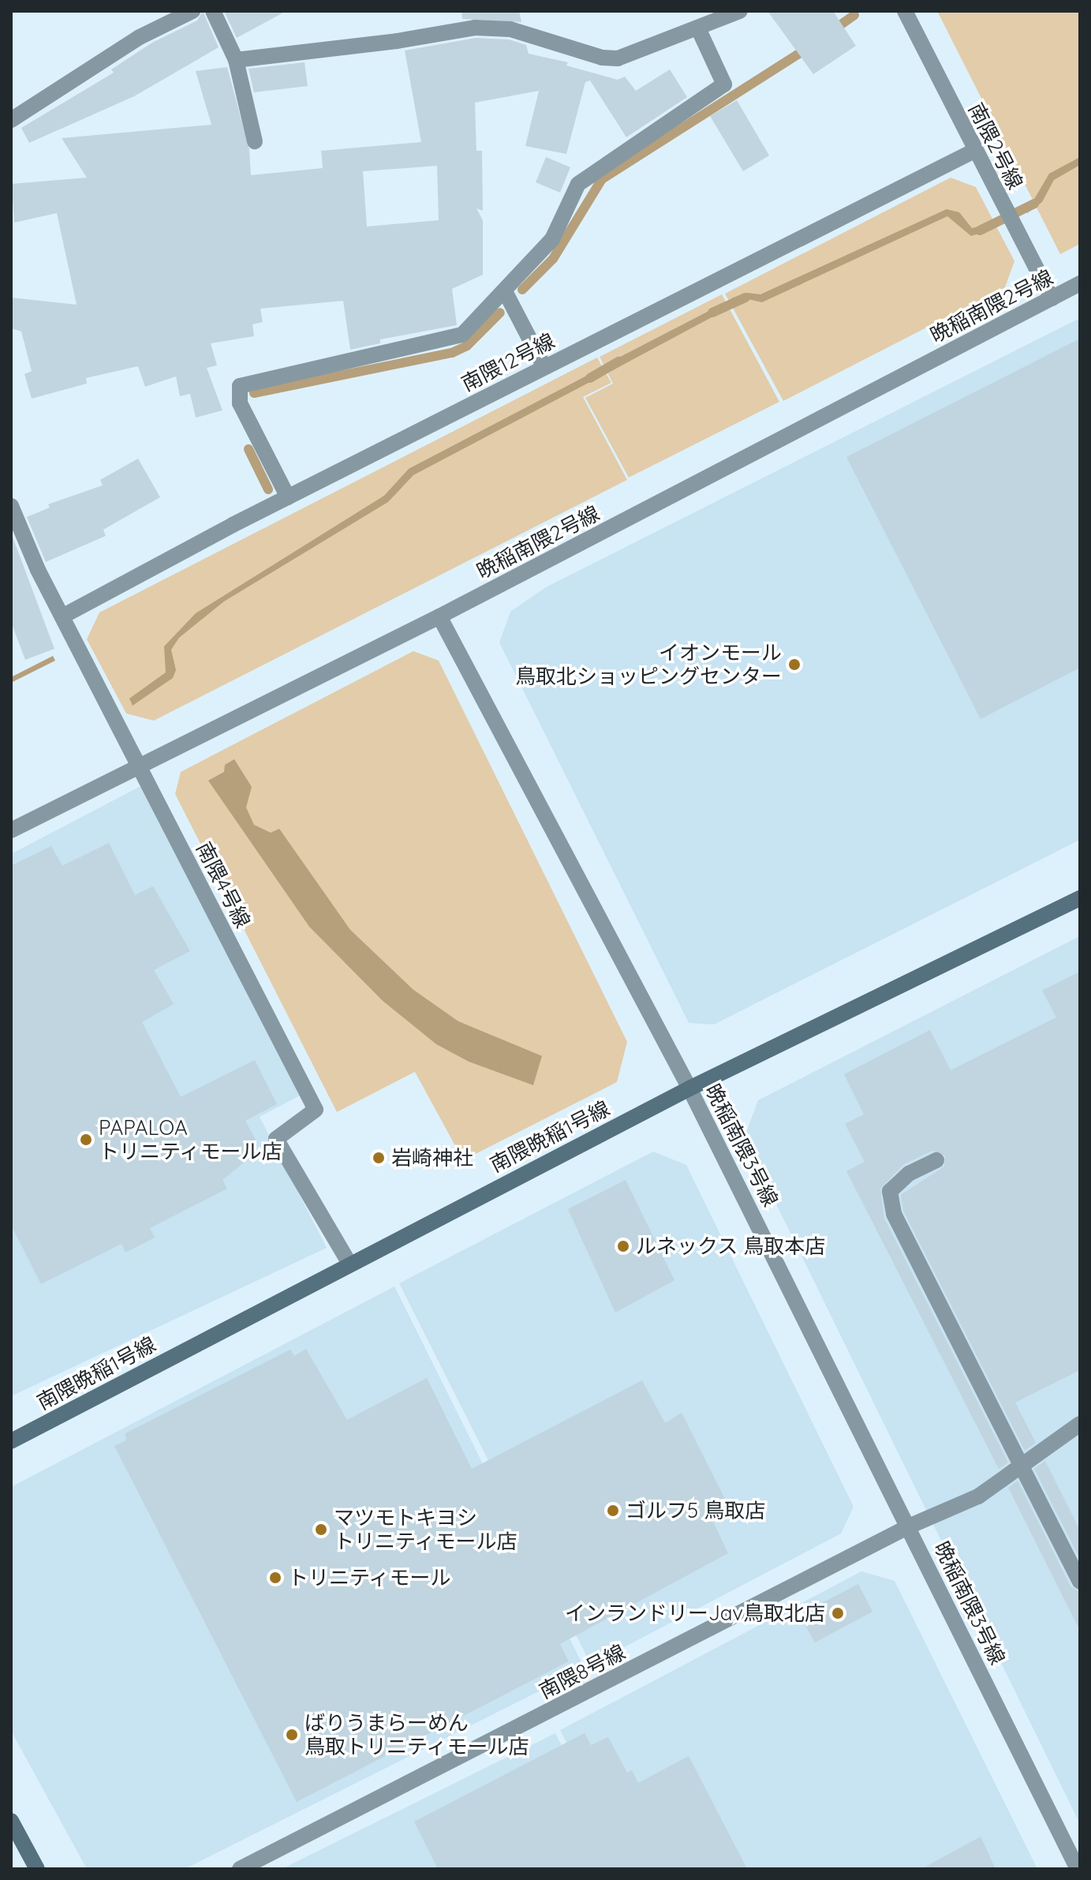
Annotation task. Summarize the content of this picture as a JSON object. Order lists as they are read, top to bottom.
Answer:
{
  "streets": {
    "street": [
      "南隈2号線",
      "晩稲南隈2号線",
      "南隈12号線",
      "南隈4号線",
      "南隈晩稲1号線",
      "晩稲南隈3号線",
      "南隈8号線"
    ]
  },
  "crossings": [
    ["南隈2号線", "晩稲南隈2号線"],
    ["南隈2号線", "南隈12号線"],
    ["晩稲南隈2号線", "南隈4号線"],
    ["晩稲南隈2号線", "晩稲南隈3号線"],
    ["南隈12号線", "南隈4号線"],
    ["南隈4号線", "南隈晩稲1号線"],
    ["南隈晩稲1号線", "晩稲南隈3号線"],
    ["晩稲南隈3号線", "南隈8号線"]
  ],
  "places": [
    "イオンモール 鳥取北ショッピングセンター",
    "PAPALOA トリニティモール店",
    "岩崎神社",
    "ルネックス 鳥取本店",
    "ゴルフ5 鳥取店",
    "マツモトキヨシ トリニティモール店",
    "トリニティモール",
    "インランドリーJav鳥取北店",
    "ばりうまらーめん 鳥取トリニティモール店"
  ]
}
